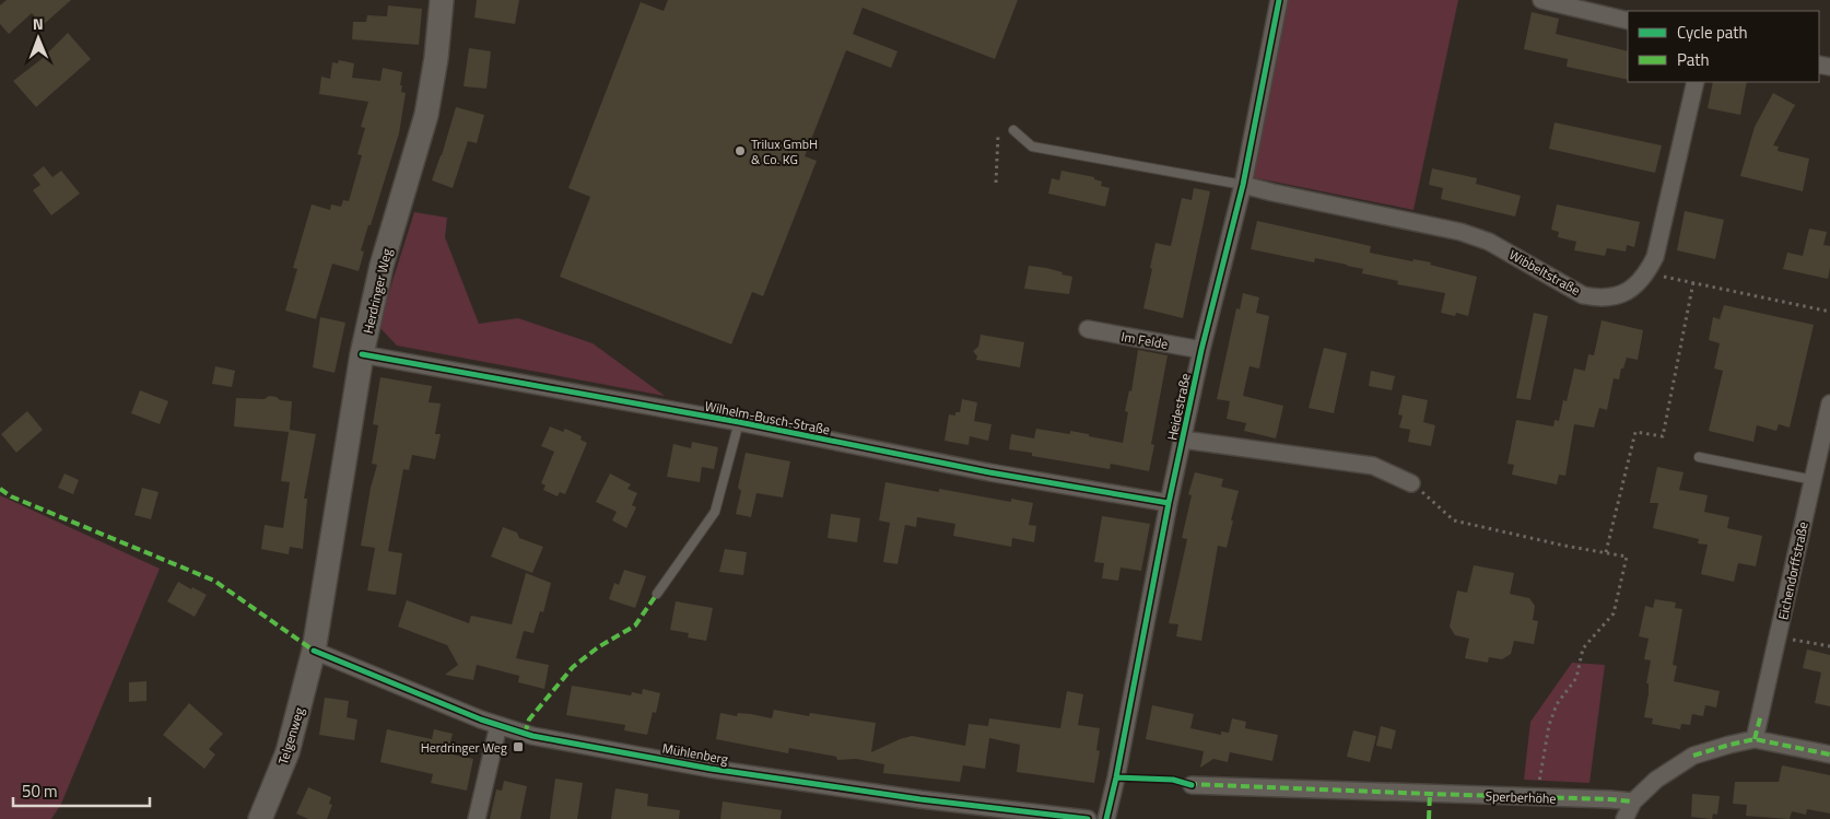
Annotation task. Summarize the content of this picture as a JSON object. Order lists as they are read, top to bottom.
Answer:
{
  "streets": {
    "main road": ["Herdringer Weg", "Telgenweg"],
    "street": [
      "Wibbeltstraße",
      "Im Felde",
      "Heidestraße",
      "Wilhelm-Busch-Straße",
      "Eichendorffstraße",
      "Mühlenberg",
      "Sperberhöhe"
    ]
  },
  "crossings": [
    ["Wibbeltstraße", "Heidestraße"],
    ["Herdringer Weg", "Wilhelm-Busch-Straße"],
    ["Herdringer Weg", "Telgenweg"],
    ["Herdringer Weg", "Mühlenberg"],
    ["Im Felde", "Heidestraße"],
    ["Heidestraße", "Wilhelm-Busch-Straße"],
    ["Telgenweg", "Mühlenberg"]
  ],
  "places": {
    "other": ["Trilux GmbH & Co. KG"],
    "transit": ["Herdringer Weg"]
  },
  "legend": ["Cycle path", "Path"],
  "scale_bar": "50 m",
  "north": "top"
}
